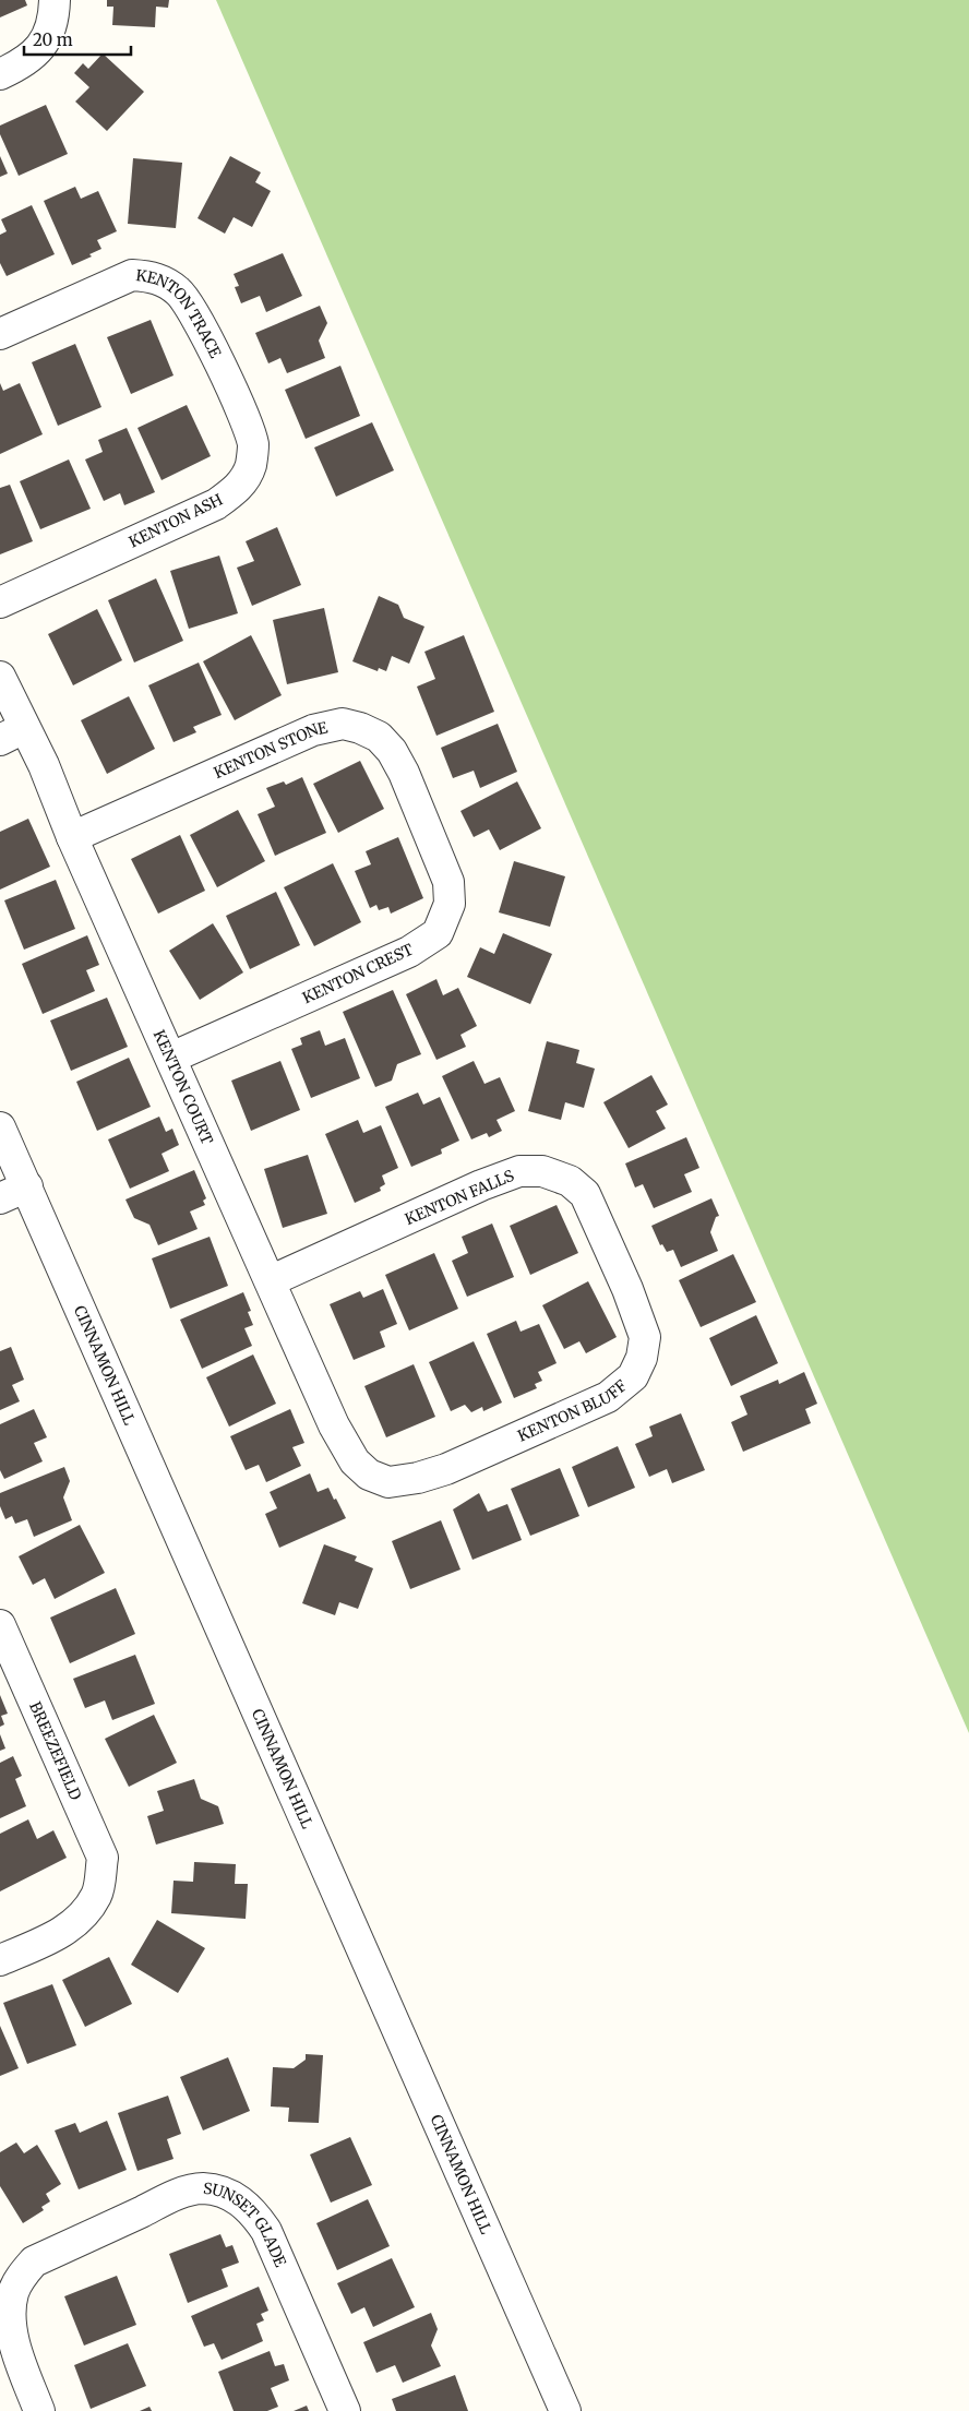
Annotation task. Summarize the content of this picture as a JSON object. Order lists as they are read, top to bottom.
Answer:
{
  "streets": {
    "street": [
      "KENTON TRACE",
      "KENTON ASH",
      "KENTON STONE",
      "KENTON CREST",
      "KENTON COURT",
      "KENTON FALLS",
      "CINNAMON HILL",
      "KENTON BLUFF",
      "BREEZEFIELD",
      "SUNSET GLADE"
    ]
  },
  "crossings": [
    ["KENTON TRACE", "KENTON ASH"],
    ["KENTON STONE", "KENTON CREST"],
    ["KENTON STONE", "KENTON COURT"],
    ["KENTON CREST", "KENTON COURT"],
    ["KENTON COURT", "KENTON FALLS"],
    ["KENTON COURT", "KENTON BLUFF"],
    ["KENTON FALLS", "KENTON BLUFF"]
  ],
  "scale_bar": "20 m"
}
